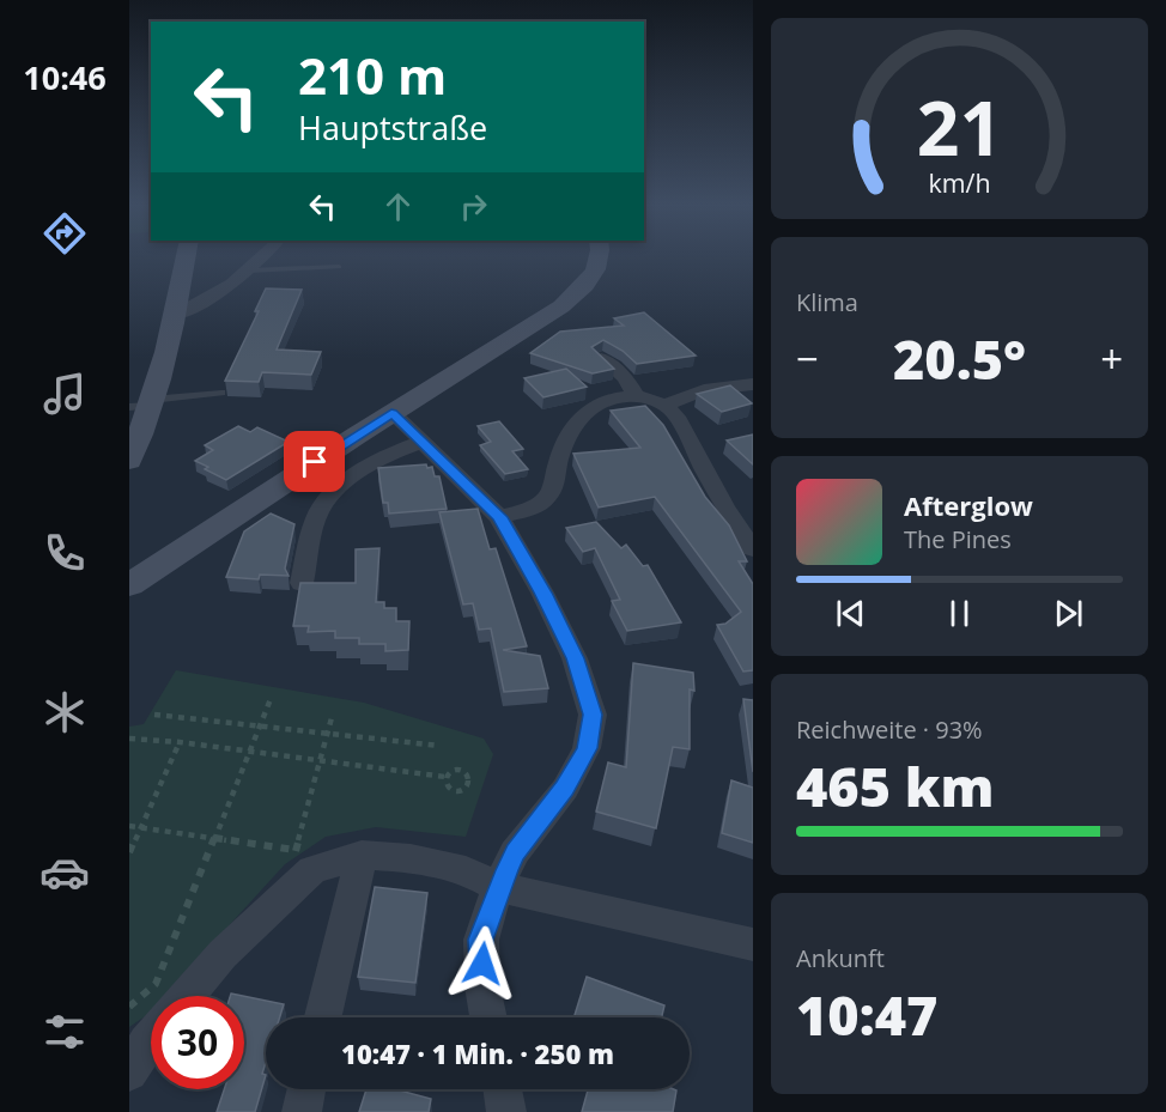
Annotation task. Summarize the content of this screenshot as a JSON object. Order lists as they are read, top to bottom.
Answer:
{
  "page": {
    "tabs": "10:46",
    "turn": ["210 m", "Hauptstraße"],
    "tile": [
      "Klima",
      ["Reichweite · 93%", "465 km"],
      ["Ankunft", "10:47"]
    ],
    "heat": ["−", "20.5°", "+"],
    "song": ["Afterglow", "The Pines"],
    "limit": "30",
    "trip": "10:47 · 1 Min. · 250 m",
    "gauge": ["21", "km/h"]
  }
}
